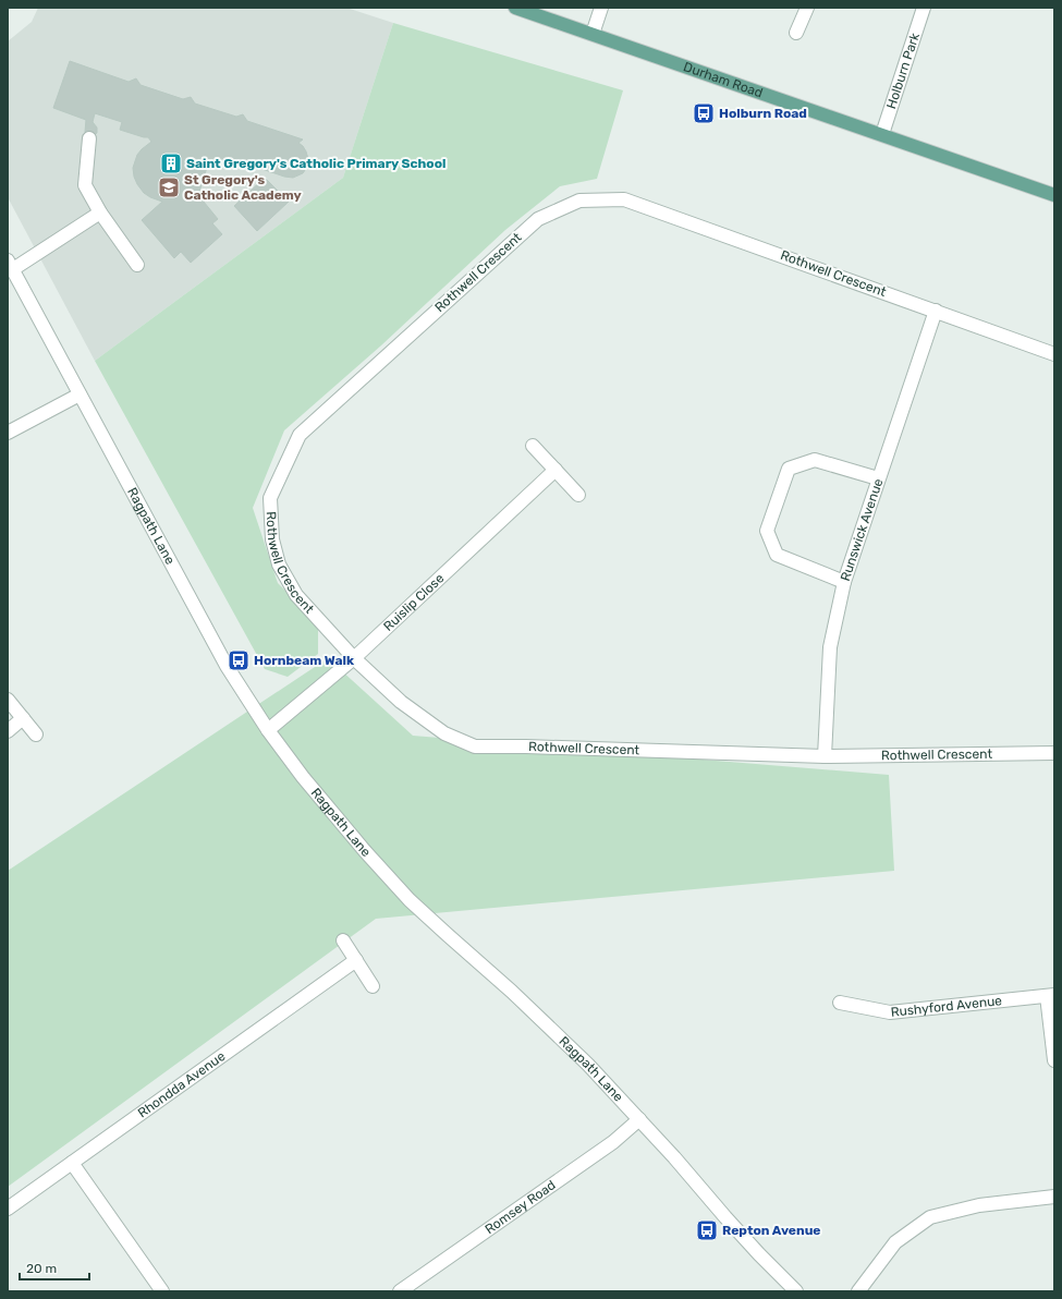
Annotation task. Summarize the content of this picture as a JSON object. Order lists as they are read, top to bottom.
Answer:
{
  "streets": {
    "main road": ["Durham Road"],
    "street": [
      "Holburn Park",
      "Rothwell Crescent",
      "Ragpath Lane",
      "Runswick Avenue",
      "Ruislip Close",
      "Rushyford Avenue",
      "Rhondda Avenue",
      "Romsey Road"
    ]
  },
  "crossings": [
    ["Holburn Park", "Durham Road"],
    ["Rothwell Crescent", "Runswick Avenue"],
    ["Rothwell Crescent", "Ruislip Close"],
    ["Ragpath Lane", "Ruislip Close"],
    ["Ragpath Lane", "Romsey Road"]
  ],
  "places": {
    "bus stop": ["Holburn Road", "Hornbeam Walk", "Repton Avenue"],
    "building": ["Saint Gregory's Catholic Primary School"],
    "school or university": ["St Gregory's Catholic Academy"]
  },
  "scale_bar": "20 m"
}
